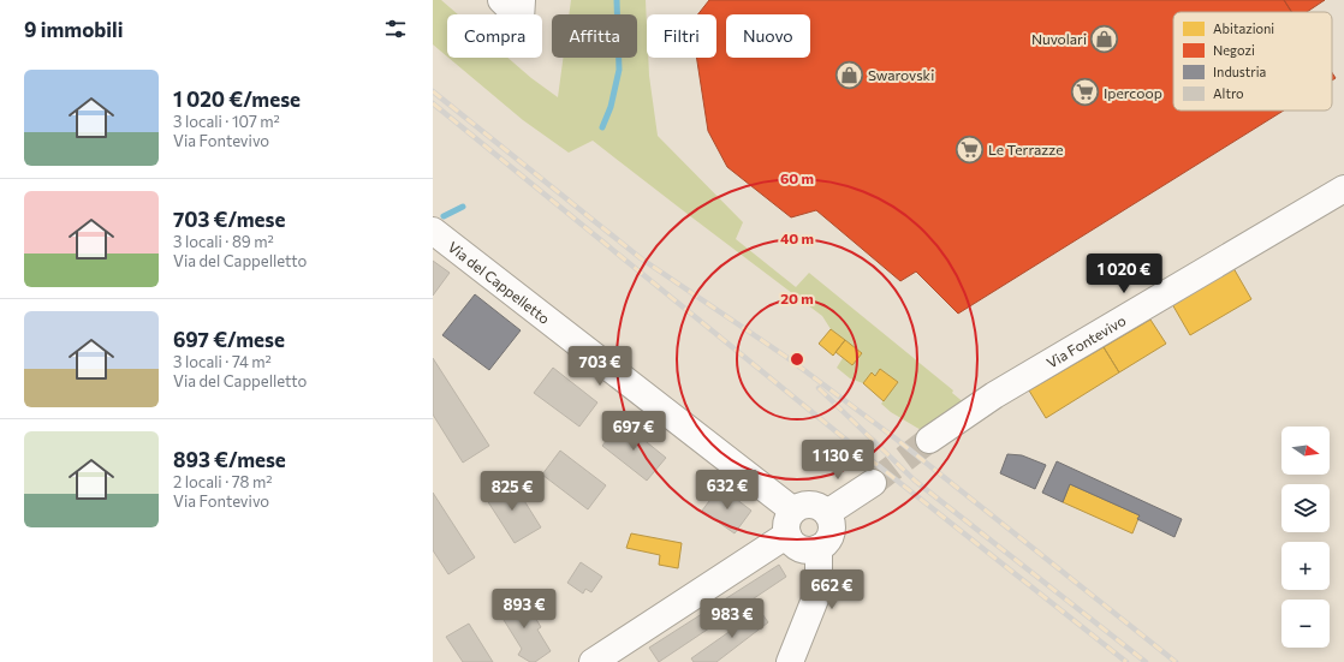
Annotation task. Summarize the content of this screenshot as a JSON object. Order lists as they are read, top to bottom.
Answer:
{
  "streets": {
    "street": ["Via del Cappelletto", "Via Fontevivo"]
  },
  "places": {
    "shop": ["Nuvolari", "Swarovski"],
    "supermarket": ["Ipercoop", "Le Terrazze"]
  },
  "legend": [
    "Abitazioni",
    "Negozi",
    "Industria",
    "Altro"
  ],
  "north": "right",
  "page": {
    "heading": "9 immobili",
    "chip": [
      "Compra",
      "Affitta",
      "Filtri",
      "Nuovo"
    ],
    "list": [
      {
        "name": "1 020 €/mese",
        "note": "3 locali · 107 m² · Via Fontevivo"
      },
      {
        "name": "703 €/mese",
        "note": "3 locali · 89 m² · Via del Cappelletto"
      },
      {
        "name": "697 €/mese",
        "note": "3 locali · 74 m² · Via del Cappelletto"
      },
      {
        "name": "893 €/mese",
        "note": "2 locali · 78 m² · Via Fontevivo"
      }
    ],
    "price": [
      "1 020 €",
      "703 €",
      "697 €",
      "1 130 €",
      "632 €",
      "825 €",
      "662 €",
      "893 €",
      "983 €"
    ],
    "map_buttons": ["+", "−"]
  },
  "rings": ["60 m", "40 m", "20 m"]
}
